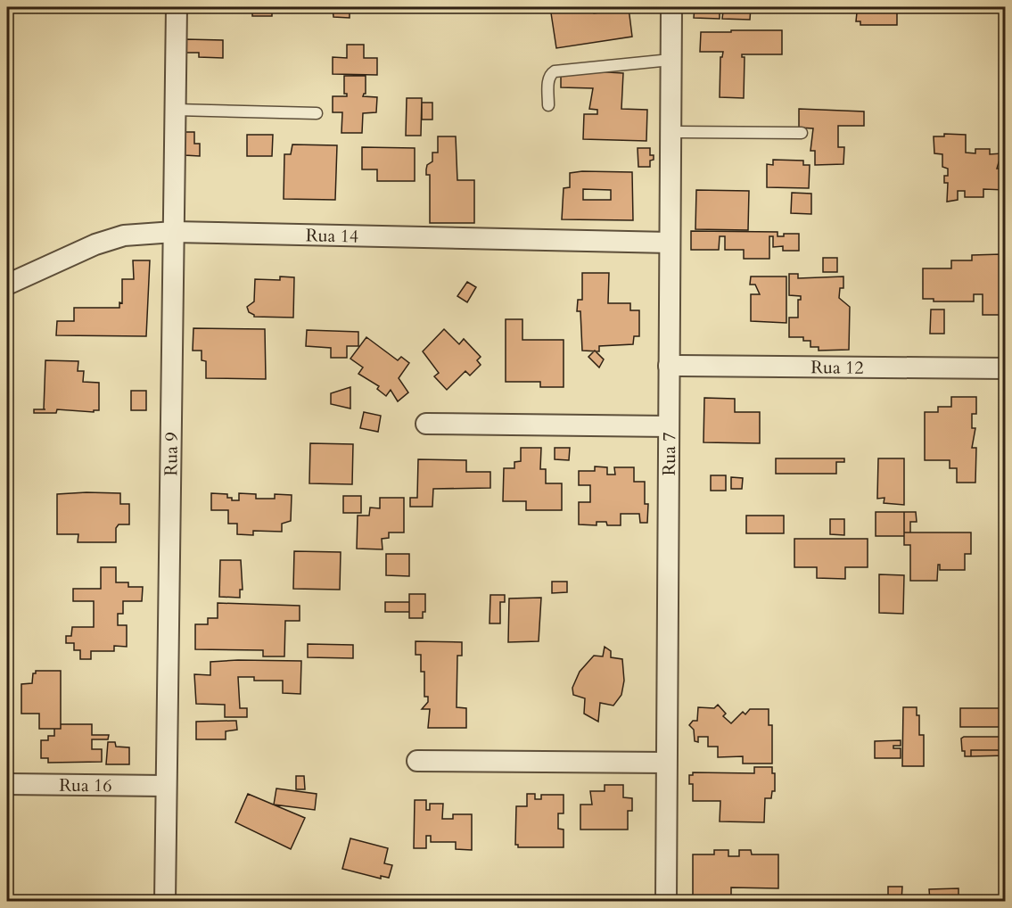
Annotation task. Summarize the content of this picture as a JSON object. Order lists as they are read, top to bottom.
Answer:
{
  "streets": {
    "street": [
      "Rua 14",
      "Rua 12",
      "Rua 9",
      "Rua 7",
      "Rua 16"
    ]
  },
  "crossings": [
    ["Rua 14", "Rua 9"],
    ["Rua 14", "Rua 7"],
    ["Rua 12", "Rua 7"],
    ["Rua 9", "Rua 16"]
  ]
}
